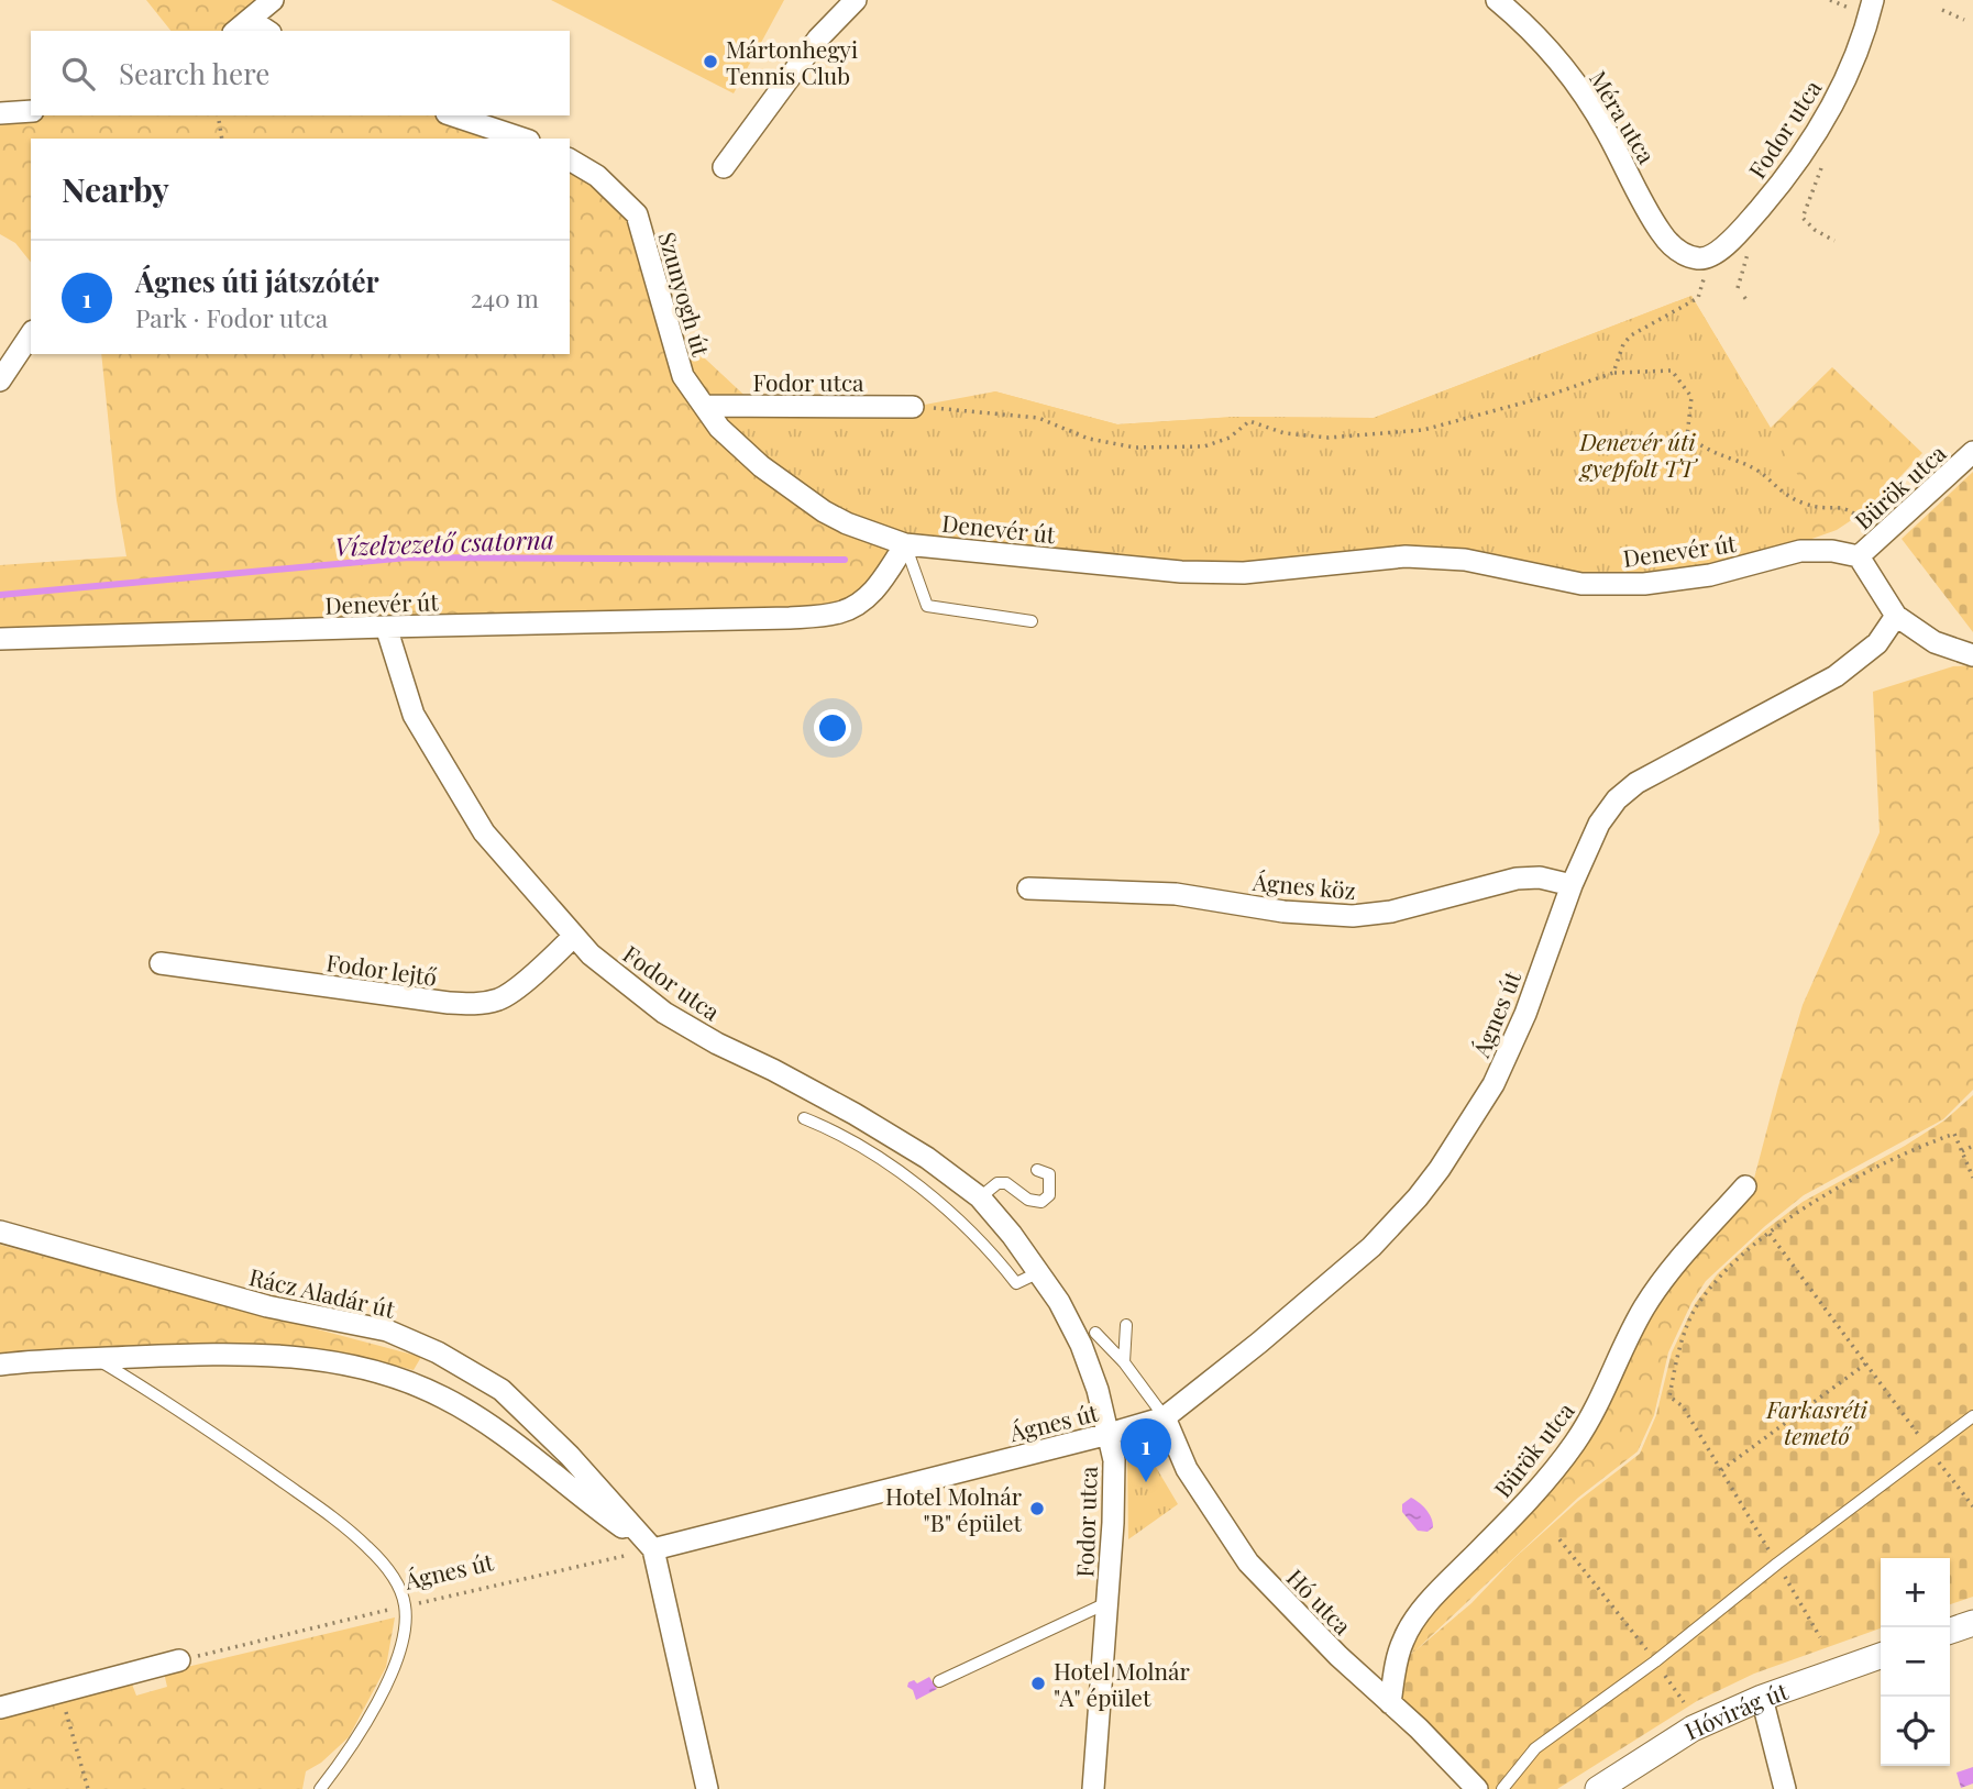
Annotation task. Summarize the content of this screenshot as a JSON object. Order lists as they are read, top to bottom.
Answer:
{
  "streets": {
    "street": [
      "Méra utca",
      "Fodor utca",
      "Szunyogh út",
      "Bürök utca",
      "Denevér út",
      "Ágnes köz",
      "Fodor lejtő",
      "Ágnes út",
      "Rácz Aladár út",
      "Hó utca",
      "Hóvirág út"
    ]
  },
  "crossings": [
    ["Méra utca", "Fodor utca"],
    ["Fodor utca", "Szunyogh út"],
    ["Fodor utca", "Denevér út"],
    ["Fodor utca", "Fodor lejtő"],
    ["Fodor utca", "Ágnes út"],
    ["Szunyogh út", "Denevér út"],
    ["Bürök utca", "Denevér út"],
    ["Bürök utca", "Hó utca"],
    ["Ágnes köz", "Ágnes út"],
    ["Ágnes út", "Rácz Aladár út"],
    ["Ágnes út", "Hó utca"]
  ],
  "water": ["Vízelvezető csatorna"],
  "parks": ["Denevér úti gyepfolt TT", "Farkasréti temető"],
  "places": ["Mártonhegyi Tennis Club", "Hotel Molnár \"B\" épület", "Hotel Molnár \"A\" épület"],
  "page": {
    "search": "Search here",
    "heading": "Nearby",
    "list": [
      {
        "mark": "1",
        "name": "Ágnes úti játszótér",
        "note": "Park · Fodor utca",
        "value": "240 m"
      }
    ],
    "pins": "1",
    "map_buttons": ["+", "−"]
  }
}
